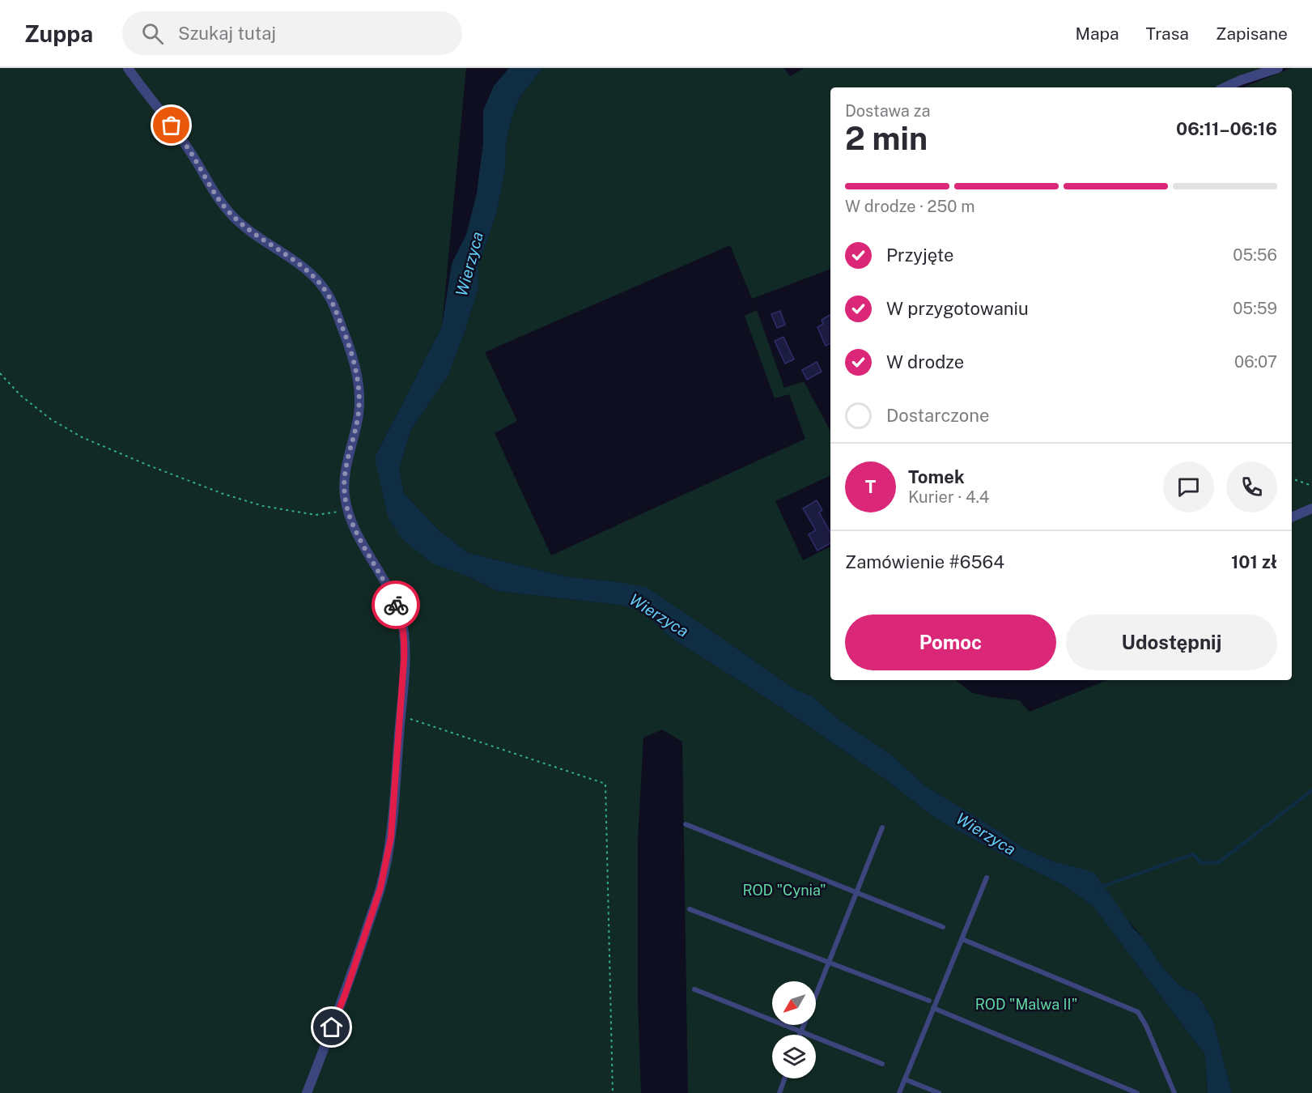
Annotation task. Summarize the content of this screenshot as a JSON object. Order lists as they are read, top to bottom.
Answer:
{
  "water": ["Wierzyca"],
  "parks": ["ROD \"Cynia\"", "ROD \"Malwa II\""],
  "north": "bottom left",
  "page": {
    "header": "Zuppa",
    "search": "Szukaj tutaj",
    "nav": ["Mapa", "Trasa", "Zapisane"],
    "heading": ["2 min", "Dostawa za", "06:11–06:16"],
    "panel": [
      "Tomek",
      "Kurier · 4.4",
      "Zamówienie #6564",
      "101 zł"
    ],
    "bar": "W drodze · 250 m",
    "list": [
      ["Przyjęte", "05:56"],
      ["W przygotowaniu", "05:59"],
      ["W drodze", "06:07"],
      "Dostarczone"
    ],
    "round": "T",
    "buttons": ["Pomoc", "Udostępnij"]
  }
}
